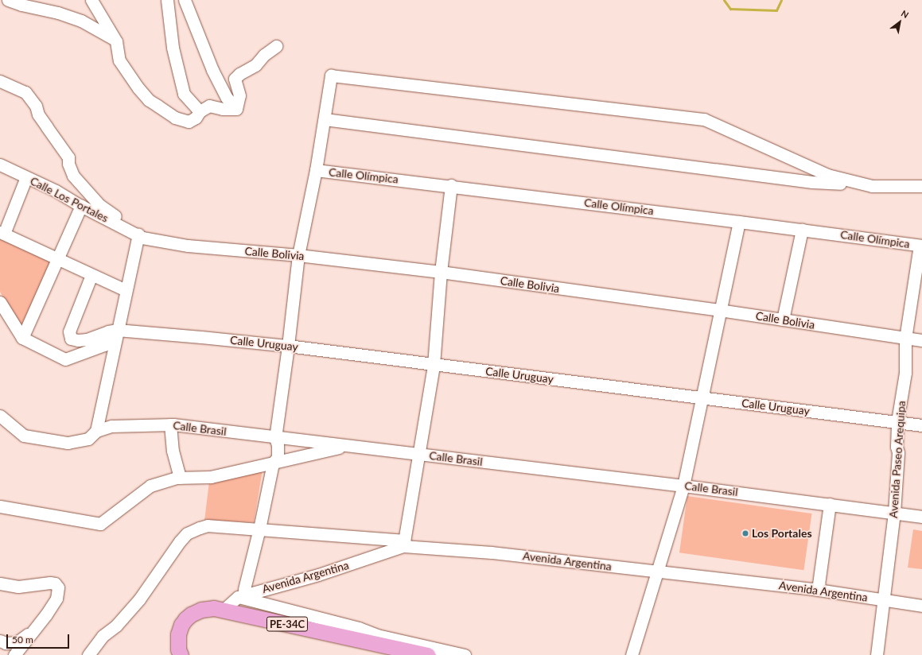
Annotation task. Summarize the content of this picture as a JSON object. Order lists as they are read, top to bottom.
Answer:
{
  "streets": {
    "main road": ["PE-34C"],
    "street": [
      "Calle Olímpica",
      "Calle Los Portales",
      "Calle Bolivia",
      "Calle Uruguay",
      "Calle Brasil",
      "Avenida Paseo Arequipa",
      "Avenida Argentina"
    ]
  },
  "crossings": [
    ["Calle Olímpica", "Avenida Paseo Arequipa"],
    ["Calle Los Portales", "Calle Bolivia"],
    ["Calle Bolivia", "Avenida Paseo Arequipa"],
    ["Calle Uruguay", "Avenida Paseo Arequipa"],
    ["Calle Brasil", "Avenida Paseo Arequipa"],
    ["Avenida Paseo Arequipa", "Avenida Argentina"],
    ["Avenida Argentina", "PE-34C"]
  ],
  "places": ["Los Portales"],
  "scale_bar": "50 m",
  "north": "top right"
}
